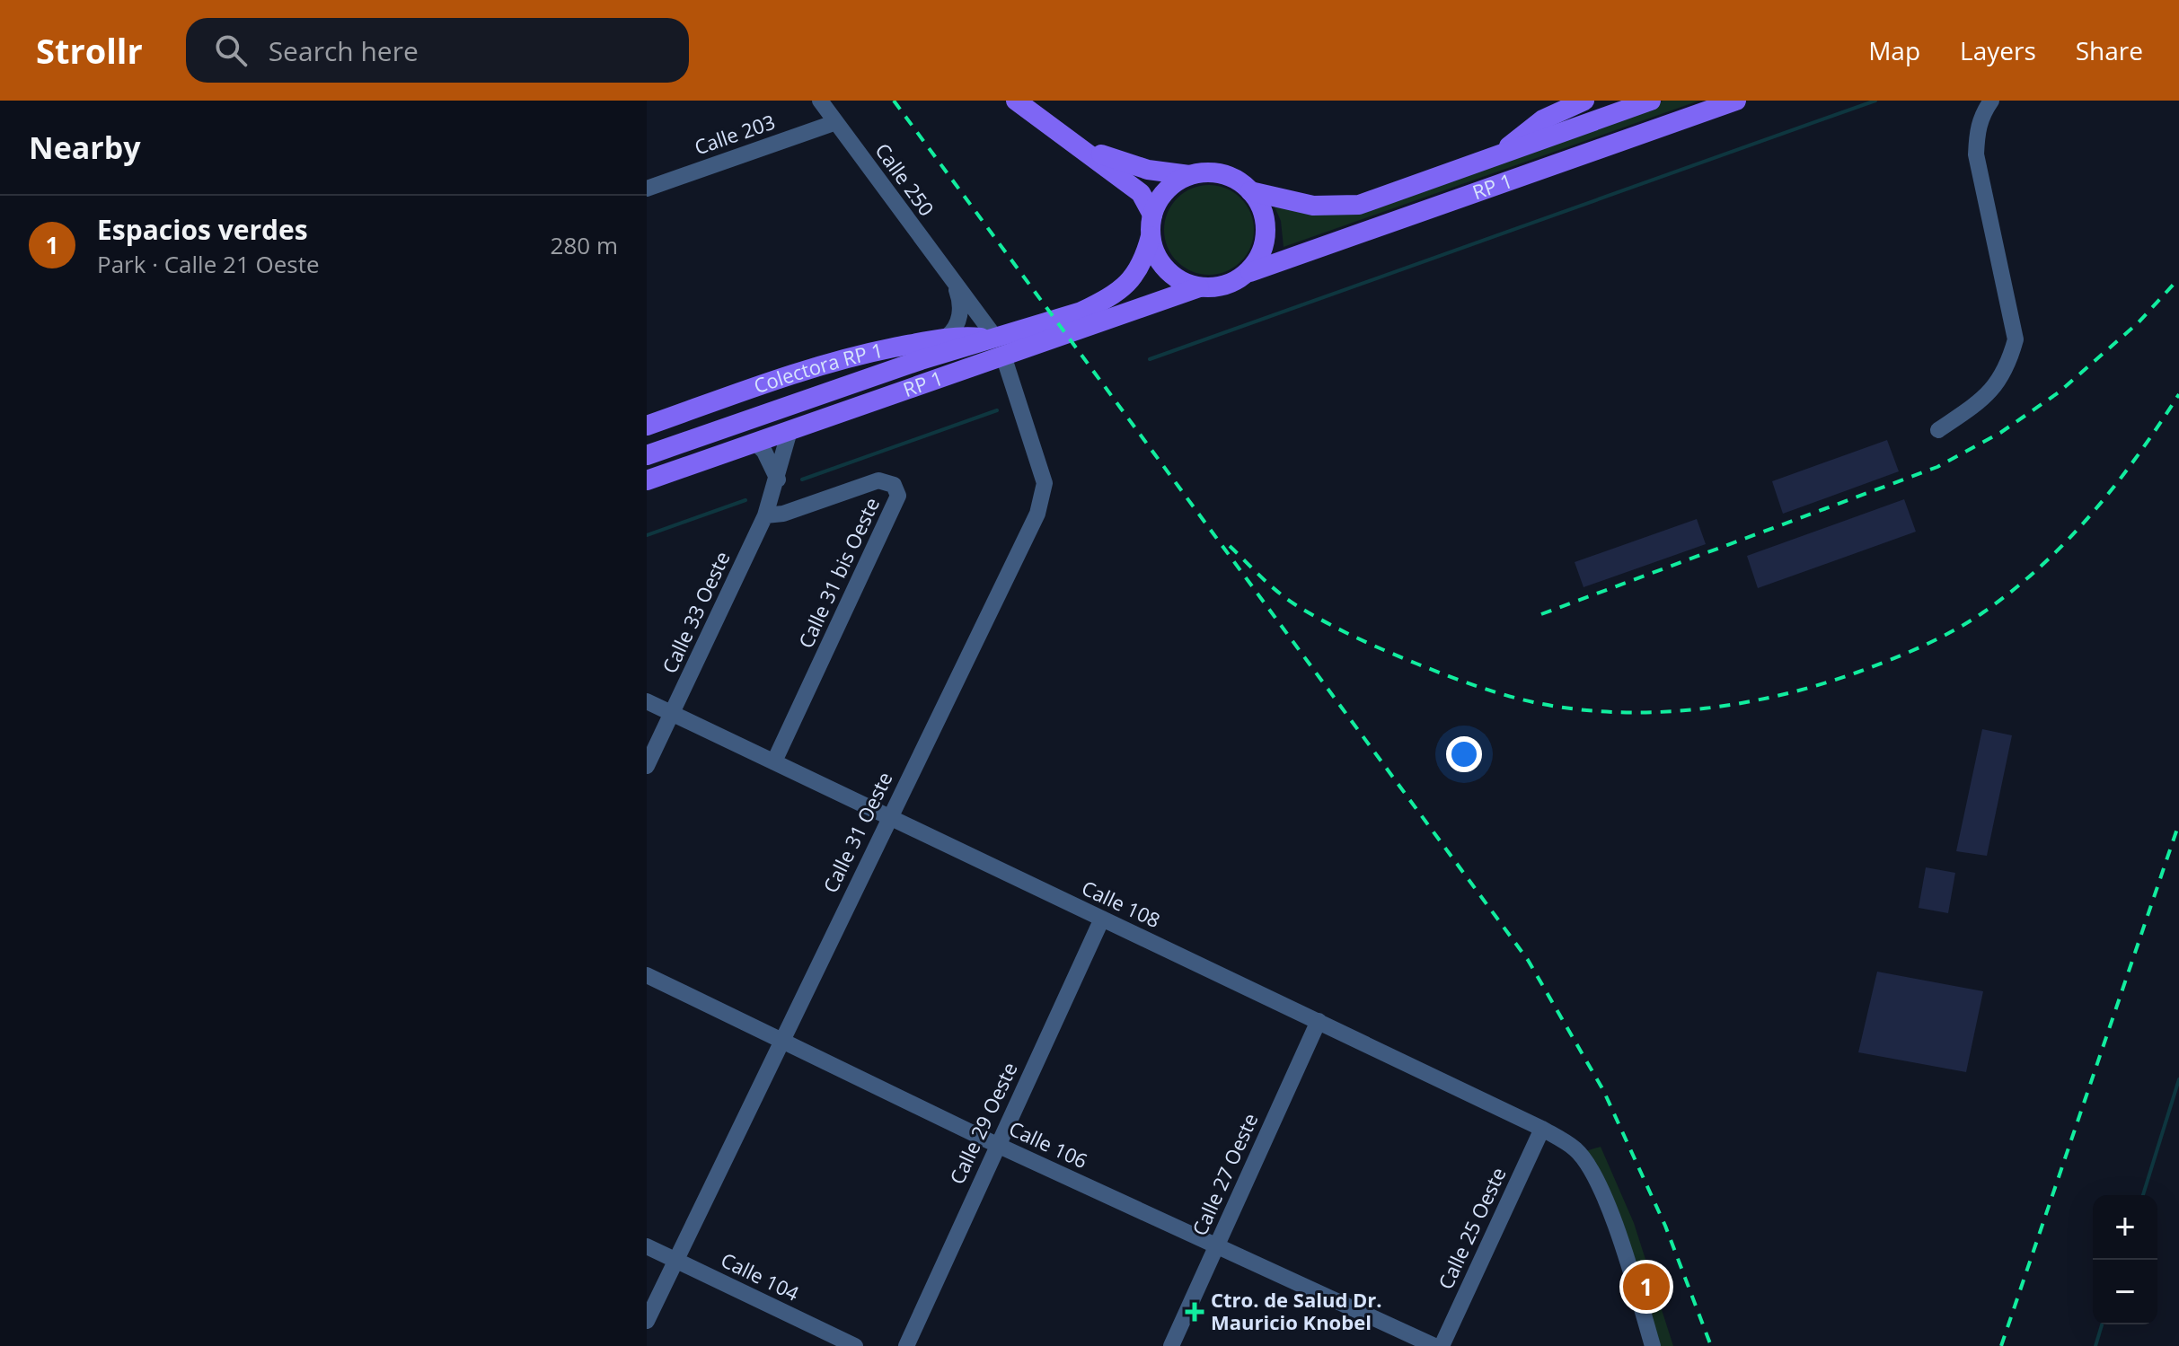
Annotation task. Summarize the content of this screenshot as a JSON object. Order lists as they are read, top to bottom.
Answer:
{
  "streets": {
    "main road": ["RP 1", "Colectora RP 1"],
    "street": [
      "Calle 203",
      "Calle 250",
      "Calle 31 bis Oeste",
      "Calle 33 Oeste",
      "Calle 31 Oeste",
      "Calle 108",
      "Calle 29 Oeste",
      "Calle 106",
      "Calle 27 Oeste",
      "Calle 25 Oeste",
      "Calle 104"
    ]
  },
  "crossings": [
    ["Calle 203", "Calle 250"],
    ["Calle 250", "RP 1"],
    ["Calle 250", "Colectora RP 1"],
    ["Calle 250", "Calle 31 Oeste"],
    ["RP 1", "Colectora RP 1"],
    ["RP 1", "Calle 33 Oeste"],
    ["RP 1", "Calle 31 Oeste"],
    ["Colectora RP 1", "Calle 31 Oeste"],
    ["Calle 31 bis Oeste", "Calle 33 Oeste"],
    ["Calle 31 bis Oeste", "Calle 108"],
    ["Calle 33 Oeste", "Calle 108"],
    ["Calle 31 Oeste", "Calle 108"],
    ["Calle 31 Oeste", "Calle 106"],
    ["Calle 31 Oeste", "Calle 104"],
    ["Calle 108", "Calle 29 Oeste"],
    ["Calle 108", "Calle 27 Oeste"],
    ["Calle 108", "Calle 25 Oeste"],
    ["Calle 29 Oeste", "Calle 106"],
    ["Calle 106", "Calle 27 Oeste"]
  ],
  "places": {
    "health": ["Ctro. de Salud Dr. Mauricio Knobel"]
  },
  "page": {
    "header": "Strollr",
    "search": "Search here",
    "nav": ["Map", "Layers", "Share"],
    "heading": "Nearby",
    "list": [
      {
        "mark": "1",
        "name": "Espacios verdes",
        "note": "Park · Calle 21 Oeste",
        "value": "280 m"
      }
    ],
    "map_buttons": ["+", "−"],
    "pins": "1"
  }
}
